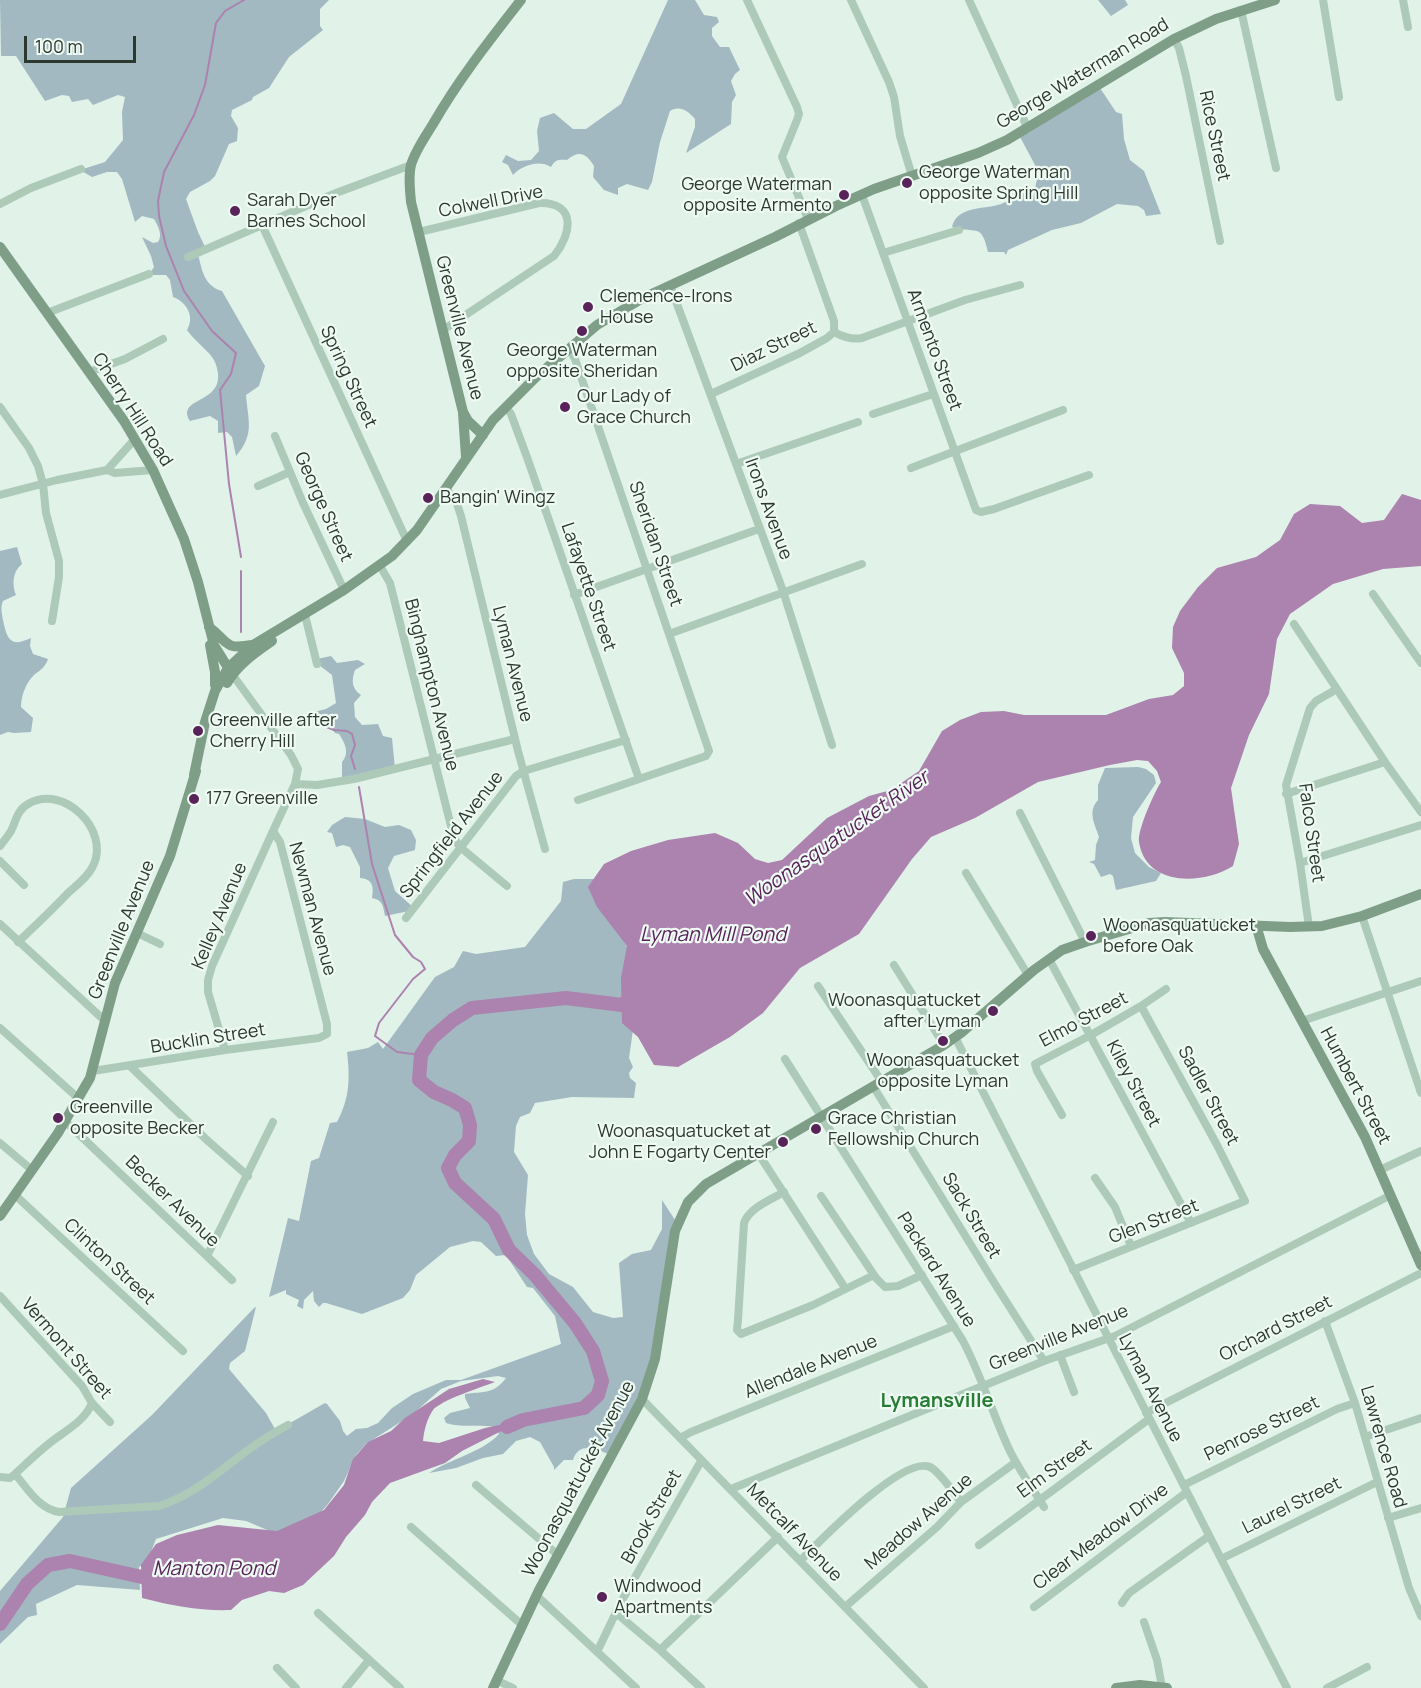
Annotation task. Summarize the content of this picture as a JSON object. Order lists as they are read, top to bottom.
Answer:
{
  "streets": {
    "main road": [
      "George Waterman Road",
      "Greenville Avenue",
      "Cherry Hill Road",
      "Humbert Street",
      "Woonasquatucket Avenue"
    ],
    "street": [
      "Rice Street",
      "Colwell Drive",
      "Diaz Street",
      "Armento Street",
      "Spring Street",
      "George Street",
      "Irons Avenue",
      "Sheridan Street",
      "Lafayette Street",
      "Lyman Avenue",
      "Binghampton Avenue",
      "Falco Street",
      "Springfield Avenue",
      "Newman Avenue",
      "Kelley Avenue",
      "Elmo Street",
      "Bucklin Street",
      "Kiley Street",
      "Sadler Street",
      "Becker Avenue",
      "Sack Street",
      "Glen Street",
      "Clinton Street",
      "Packard Avenue",
      "Orchard Street",
      "Vermont Street",
      "Allendale Avenue",
      "Penrose Street",
      "Lawrence Road",
      "Elm Street",
      "Laurel Street",
      "Brook Street",
      "Meadow Avenue",
      "Metcalf Avenue",
      "Clear Meadow Drive"
    ]
  },
  "crossings": [
    ["George Waterman Road", "Rice Street"],
    ["George Waterman Road", "Greenville Avenue"],
    ["George Waterman Road", "Armento Street"],
    ["George Waterman Road", "Irons Avenue"],
    ["George Waterman Road", "Sheridan Street"],
    ["George Waterman Road", "Lafayette Street"],
    ["Colwell Drive", "Greenville Avenue"],
    ["Greenville Avenue", "Spring Street"],
    ["Greenville Avenue", "Cherry Hill Road"],
    ["Greenville Avenue", "George Street"],
    ["Greenville Avenue", "Lyman Avenue"],
    ["Greenville Avenue", "Binghampton Avenue"],
    ["Greenville Avenue", "Bucklin Street"],
    ["Greenville Avenue", "Humbert Street"],
    ["Greenville Avenue", "Becker Avenue"],
    ["Greenville Avenue", "Sack Street"],
    ["Greenville Avenue", "Clinton Street"],
    ["Greenville Avenue", "Packard Avenue"],
    ["Greenville Avenue", "Metcalf Avenue"],
    ["Diaz Street", "Armento Street"],
    ["Diaz Street", "Irons Avenue"],
    ["Sheridan Street", "Lafayette Street"],
    ["Lafayette Street", "Springfield Avenue"],
    ["Lyman Avenue", "Springfield Avenue"],
    ["Lyman Avenue", "Glen Street"],
    ["Lyman Avenue", "Orchard Street"],
    ["Lyman Avenue", "Penrose Street"],
    ["Lyman Avenue", "Elm Street"],
    ["Lyman Avenue", "Woonasquatucket Avenue"],
    ["Lyman Avenue", "Laurel Street"],
    ["Lyman Avenue", "Clear Meadow Drive"],
    ["Binghampton Avenue", "Springfield Avenue"],
    ["Falco Street", "Woonasquatucket Avenue"],
    ["Newman Avenue", "Kelley Avenue"],
    ["Newman Avenue", "Bucklin Street"],
    ["Kelley Avenue", "Bucklin Street"],
    ["Elmo Street", "Kiley Street"],
    ["Elmo Street", "Sadler Street"],
    ["Kiley Street", "Glen Street"],
    ["Kiley Street", "Woonasquatucket Avenue"],
    ["Humbert Street", "Woonasquatucket Avenue"],
    ["Sadler Street", "Glen Street"],
    ["Sack Street", "Woonasquatucket Avenue"],
    ["Packard Avenue", "Allendale Avenue"],
    ["Packard Avenue", "Elm Street"],
    ["Packard Avenue", "Woonasquatucket Avenue"],
    ["Packard Avenue", "Meadow Avenue"],
    ["Orchard Street", "Lawrence Road"],
    ["Orchard Street", "Elm Street"],
    ["Allendale Avenue", "Metcalf Avenue"],
    ["Penrose Street", "Lawrence Road"],
    ["Penrose Street", "Clear Meadow Drive"],
    ["Lawrence Road", "Laurel Street"],
    ["Woonasquatucket Avenue", "Metcalf Avenue"],
    ["Brook Street", "Metcalf Avenue"],
    ["Meadow Avenue", "Metcalf Avenue"]
  ],
  "districts": ["Lymansville"],
  "water": ["Woonasquatucket River", "Lyman Mill Pond", "Manton Pond"],
  "places": [
    "George Waterman opposite Spring Hill",
    "George Waterman opposite Armento",
    "Sarah Dyer Barnes School",
    "Clemence-Irons House",
    "George Waterman opposite Sheridan",
    "Our Lady of Grace Church",
    "Bangin' Wingz",
    "Greenville after Cherry Hill",
    "177 Greenville",
    "Woonasquatucket before Oak",
    "Woonasquatucket after Lyman",
    "Woonasquatucket opposite Lyman",
    "Greenville opposite Becker",
    "Grace Christian Fellowship Church",
    "Woonasquatucket at John E Fogarty Center",
    "Windwood Apartments"
  ],
  "scale_bar": "100 m"
}
